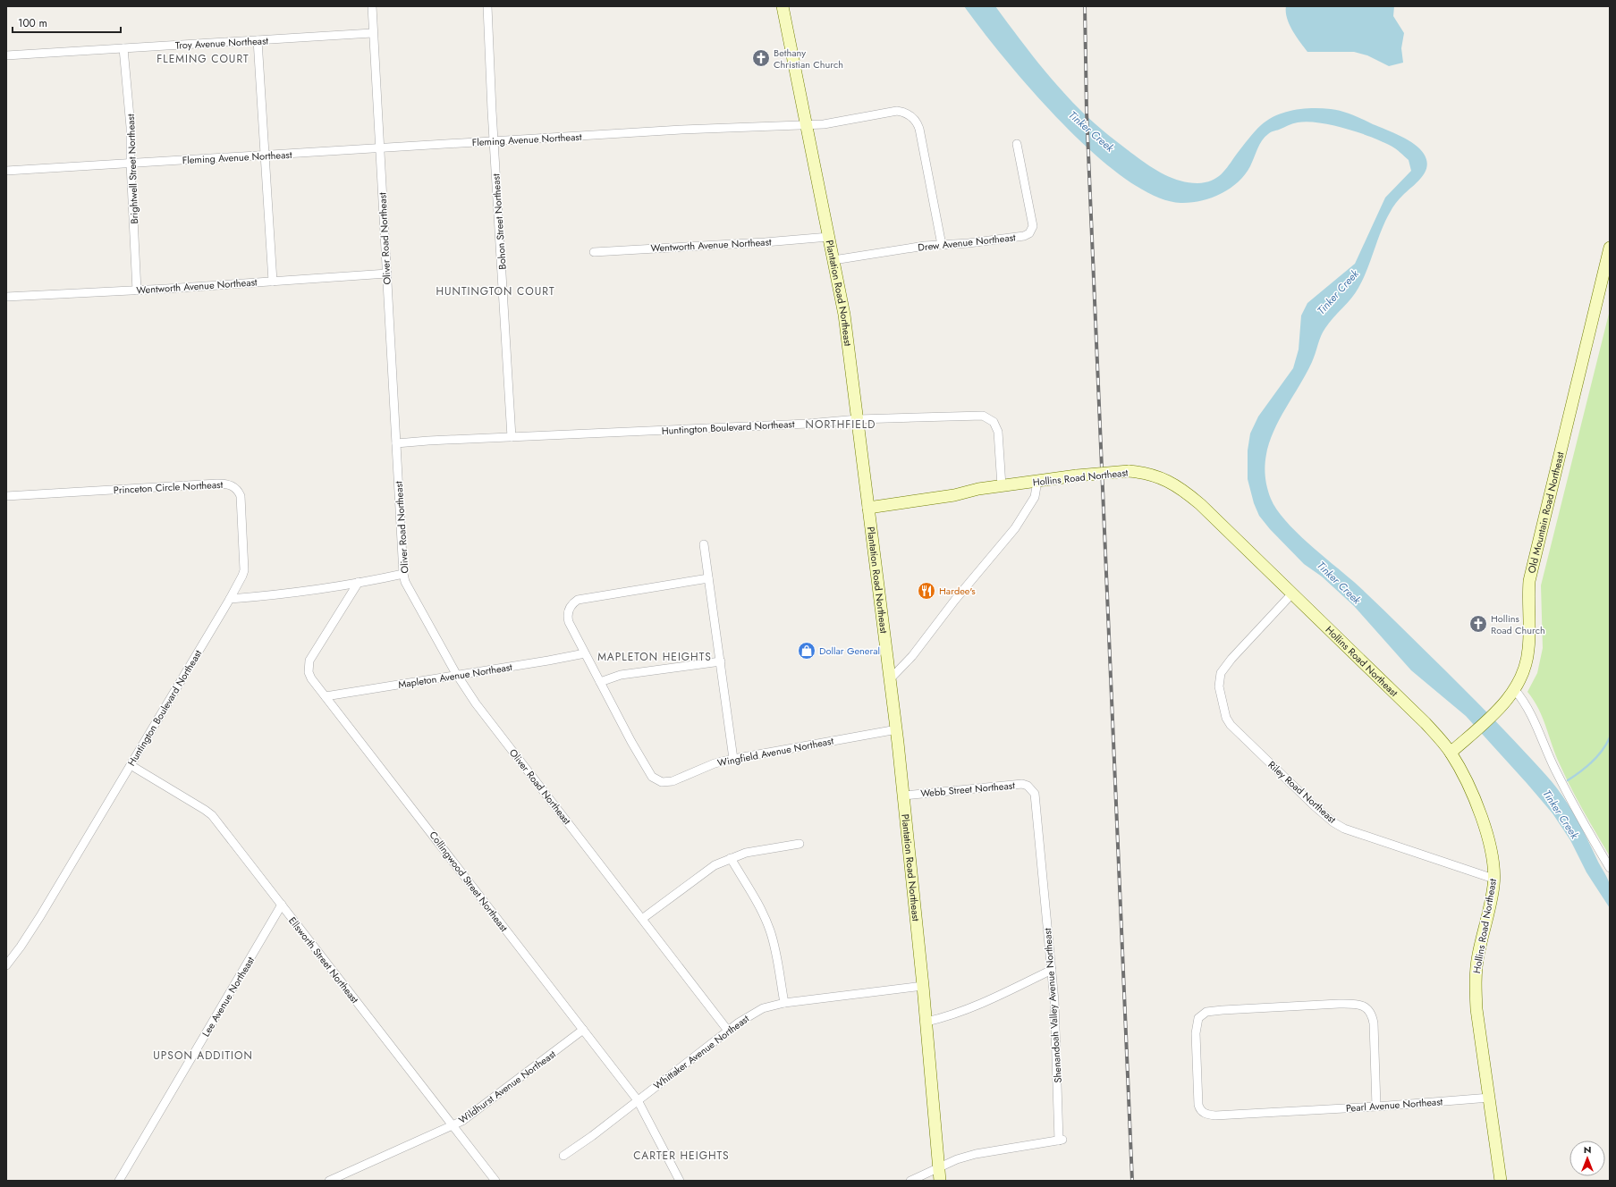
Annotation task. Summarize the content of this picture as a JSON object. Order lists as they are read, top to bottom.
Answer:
{
  "streets": {
    "main road": ["Plantation Road Northeast", "Hollins Road Northeast", "Old Mountain Road Northeast"],
    "street": [
      "Troy Avenue Northeast",
      "Fleming Avenue Northeast",
      "Brightwell Street Northeast",
      "Bohon Street Northeast",
      "Oliver Road Northeast",
      "Drew Avenue Northeast",
      "Wentworth Avenue Northeast",
      "Huntington Boulevard Northeast",
      "Princeton Circle Northeast",
      "Mapleton Avenue Northeast",
      "Wingfield Avenue Northeast",
      "Webb Street Northeast",
      "Riley Road Northeast",
      "Collingwood Street Northeast",
      "Ellsworth Street Northeast",
      "Lee Avenue Northeast",
      "Shenandoah Valley Avenue Northeast",
      "Whittaker Avenue Northeast",
      "Wildhurst Avenue Northeast",
      "Pearl Avenue Northeast"
    ]
  },
  "crossings": [
    ["Troy Avenue Northeast", "Brightwell Street Northeast"],
    ["Troy Avenue Northeast", "Oliver Road Northeast"],
    ["Fleming Avenue Northeast", "Brightwell Street Northeast"],
    ["Fleming Avenue Northeast", "Bohon Street Northeast"],
    ["Fleming Avenue Northeast", "Oliver Road Northeast"],
    ["Fleming Avenue Northeast", "Drew Avenue Northeast"],
    ["Fleming Avenue Northeast", "Plantation Road Northeast"],
    ["Brightwell Street Northeast", "Wentworth Avenue Northeast"],
    ["Bohon Street Northeast", "Huntington Boulevard Northeast"],
    ["Oliver Road Northeast", "Wentworth Avenue Northeast"],
    ["Oliver Road Northeast", "Huntington Boulevard Northeast"],
    ["Oliver Road Northeast", "Mapleton Avenue Northeast"],
    ["Oliver Road Northeast", "Whittaker Avenue Northeast"],
    ["Drew Avenue Northeast", "Plantation Road Northeast"],
    ["Wentworth Avenue Northeast", "Plantation Road Northeast"],
    ["Plantation Road Northeast", "Huntington Boulevard Northeast"],
    ["Plantation Road Northeast", "Hollins Road Northeast"],
    ["Plantation Road Northeast", "Wingfield Avenue Northeast"],
    ["Plantation Road Northeast", "Webb Street Northeast"],
    ["Plantation Road Northeast", "Shenandoah Valley Avenue Northeast"],
    ["Plantation Road Northeast", "Whittaker Avenue Northeast"],
    ["Huntington Boulevard Northeast", "Hollins Road Northeast"],
    ["Huntington Boulevard Northeast", "Princeton Circle Northeast"],
    ["Huntington Boulevard Northeast", "Ellsworth Street Northeast"],
    ["Hollins Road Northeast", "Old Mountain Road Northeast"],
    ["Hollins Road Northeast", "Riley Road Northeast"],
    ["Hollins Road Northeast", "Pearl Avenue Northeast"],
    ["Mapleton Avenue Northeast", "Wingfield Avenue Northeast"],
    ["Mapleton Avenue Northeast", "Collingwood Street Northeast"],
    ["Webb Street Northeast", "Shenandoah Valley Avenue Northeast"],
    ["Collingwood Street Northeast", "Whittaker Avenue Northeast"],
    ["Collingwood Street Northeast", "Wildhurst Avenue Northeast"],
    ["Ellsworth Street Northeast", "Lee Avenue Northeast"],
    ["Ellsworth Street Northeast", "Wildhurst Avenue Northeast"]
  ],
  "districts": [
    "FLEMING COURT",
    "HUNTINGTON COURT",
    "NORTHFIELD",
    "MAPLETON HEIGHTS",
    "UPSON ADDITION",
    "CARTER HEIGHTS"
  ],
  "water": ["Tinker Creek"],
  "places": {
    "church": ["Bethany Christian Church", "Hollins Road Church"],
    "restaurant": ["Hardee's"],
    "shop": ["Dollar General"]
  },
  "scale_bar": "100 m",
  "north": "top"
}
